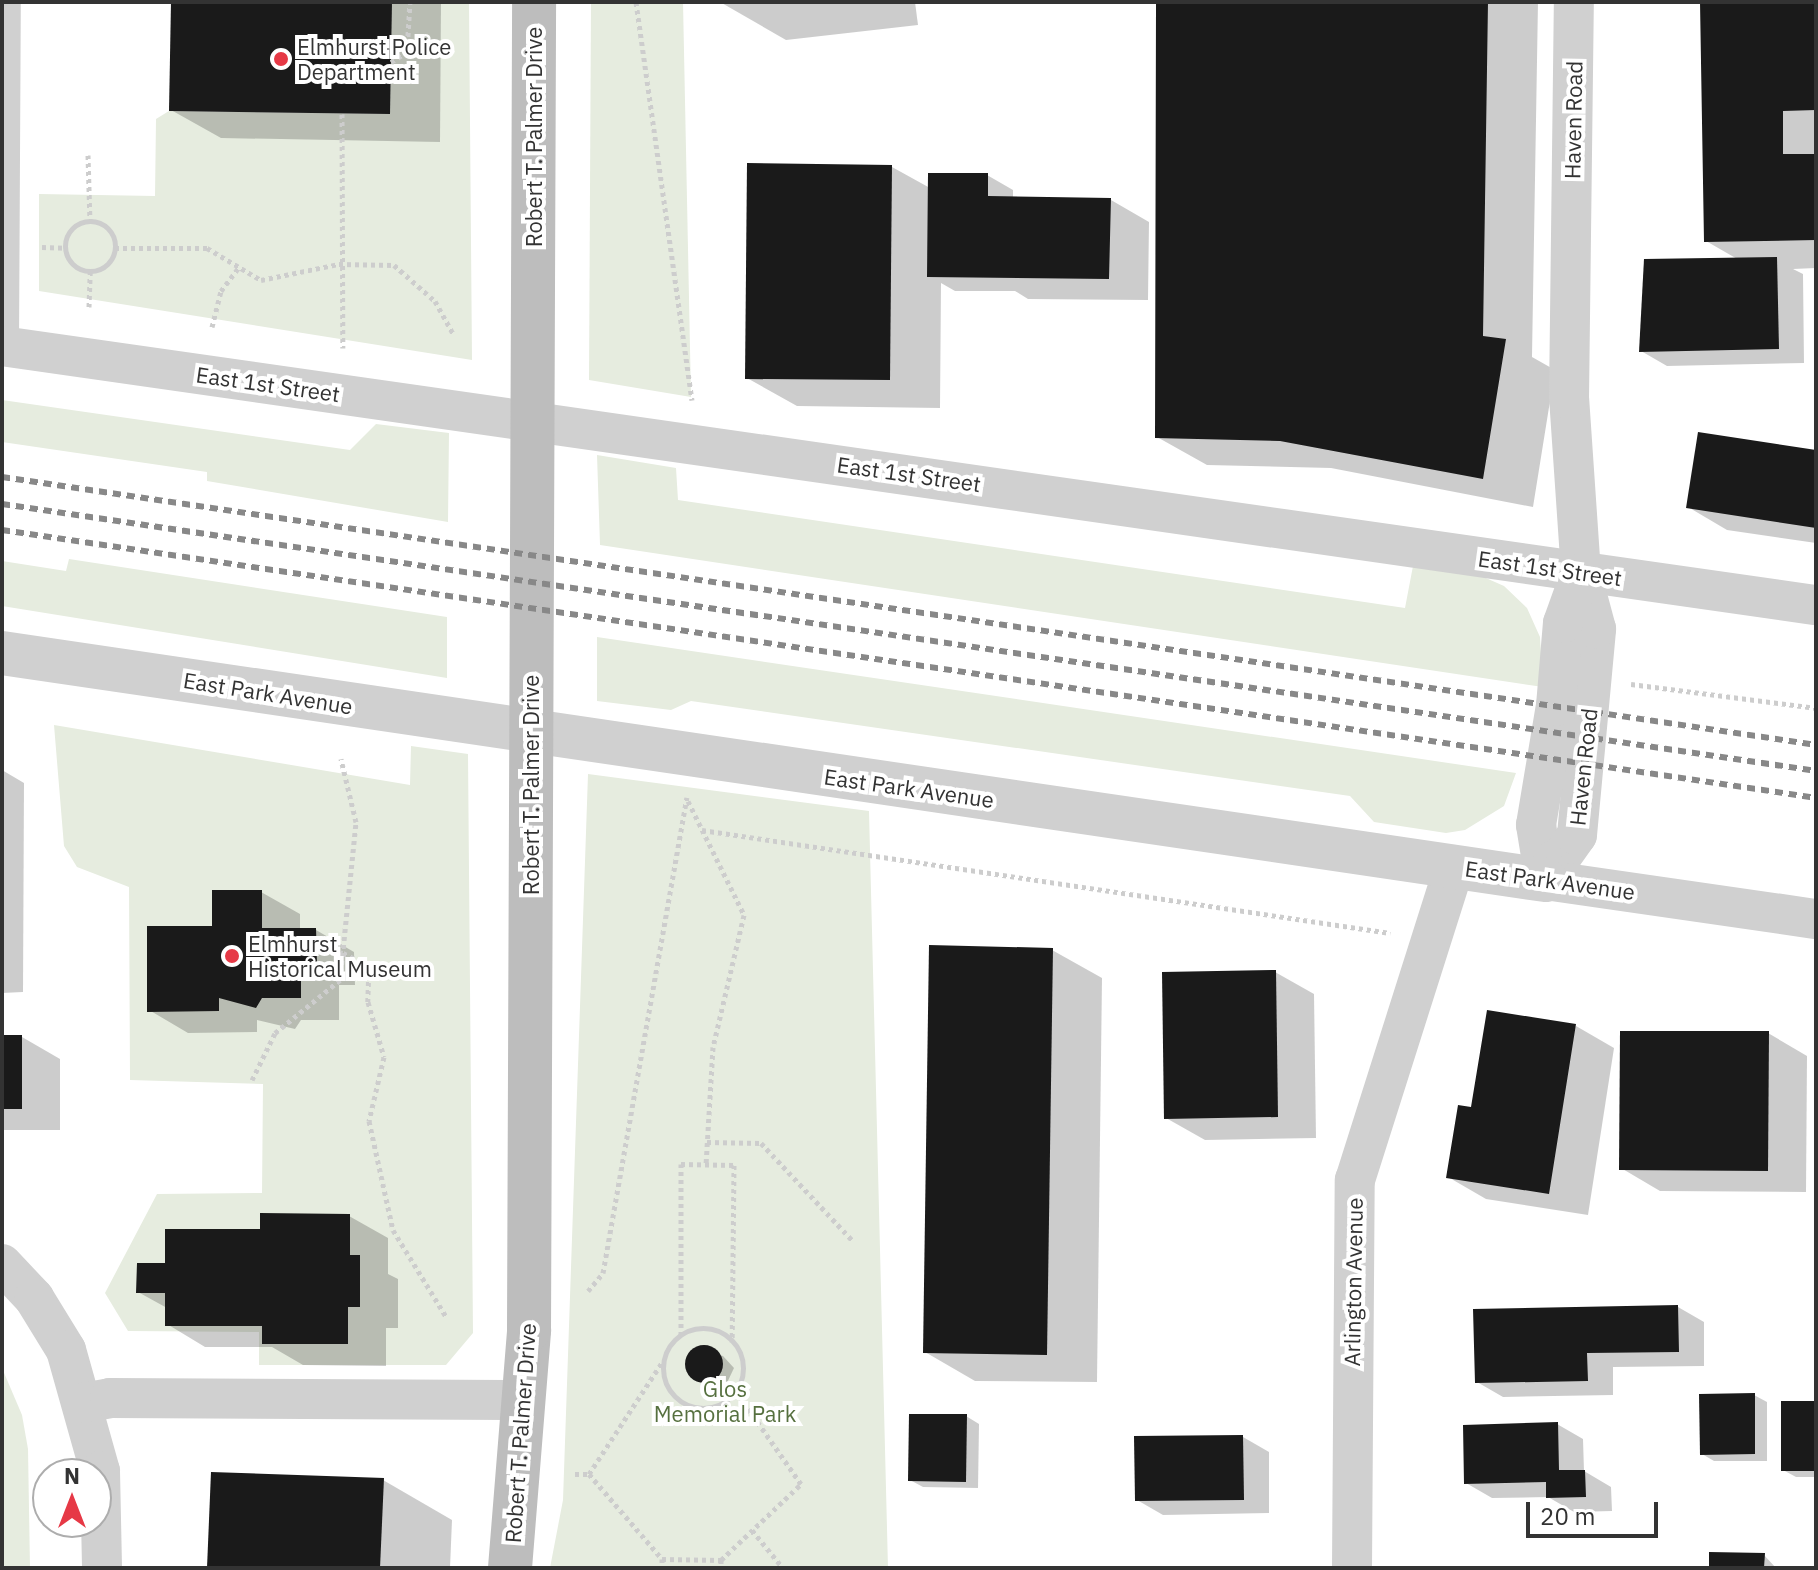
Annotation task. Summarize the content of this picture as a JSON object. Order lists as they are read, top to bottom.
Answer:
{
  "streets": {
    "main road": ["Robert T. Palmer Drive"],
    "street": [
      "Haven Road",
      "East 1st Street",
      "East Park Avenue",
      "Arlington Avenue"
    ]
  },
  "crossings": [
    ["Haven Road", "East 1st Street"],
    ["Haven Road", "East Park Avenue"],
    ["East Park Avenue", "Arlington Avenue"]
  ],
  "parks": ["Glos Memorial Park"],
  "places": ["Elmhurst Police Department", "Elmhurst Historical Museum"],
  "scale_bar": "20 m",
  "north": "top"
}
